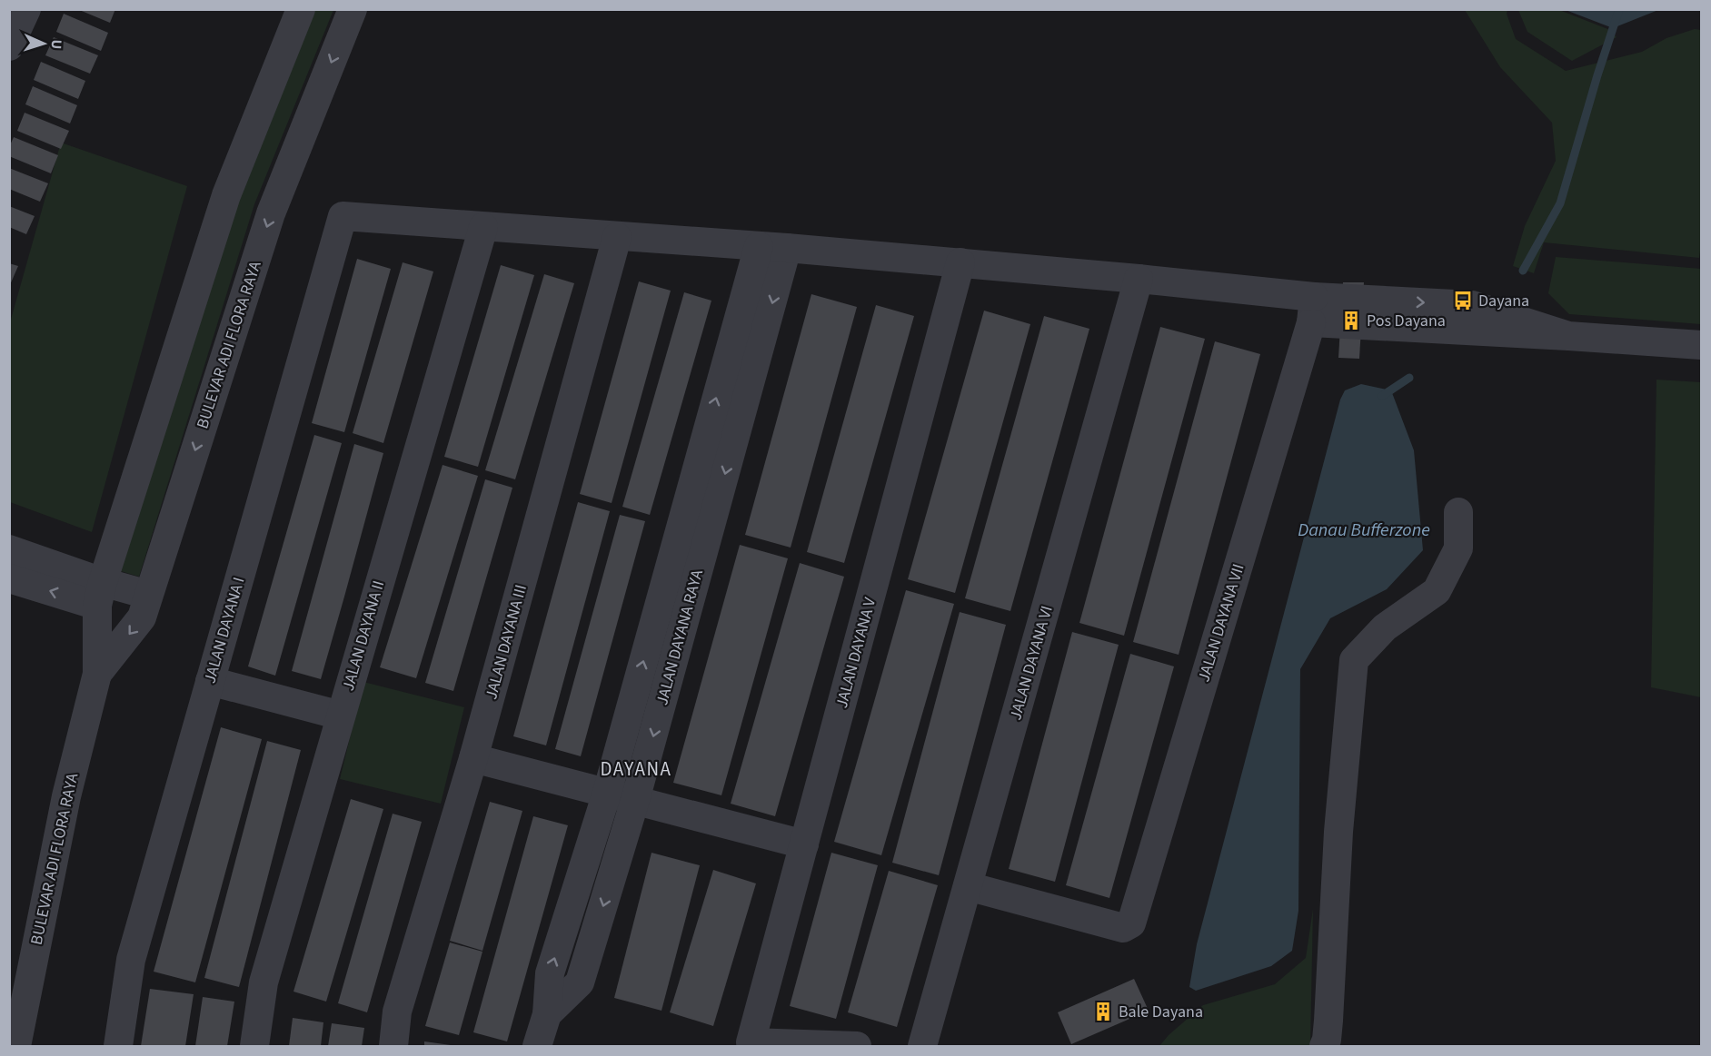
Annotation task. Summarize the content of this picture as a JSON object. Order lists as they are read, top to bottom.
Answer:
{
  "streets": {
    "street": [
      "BULEVAR ADI FLORA RAYA",
      "JALAN DAYANA VII",
      "JALAN DAYANA I",
      "JALAN DAYANA II",
      "JALAN DAYANA RAYA",
      "JALAN DAYANA III",
      "JALAN DAYANA V",
      "JALAN DAYANA VI"
    ]
  },
  "crossings": [
    ["JALAN DAYANA VII", "JALAN DAYANA VI"],
    ["JALAN DAYANA I", "JALAN DAYANA II"]
  ],
  "districts": ["DAYANA"],
  "water": ["Danau Bufferzone"],
  "places": {
    "bus stop": ["Dayana"],
    "building": ["Pos Dayana", "Bale Dayana"]
  },
  "north": "right"
}
